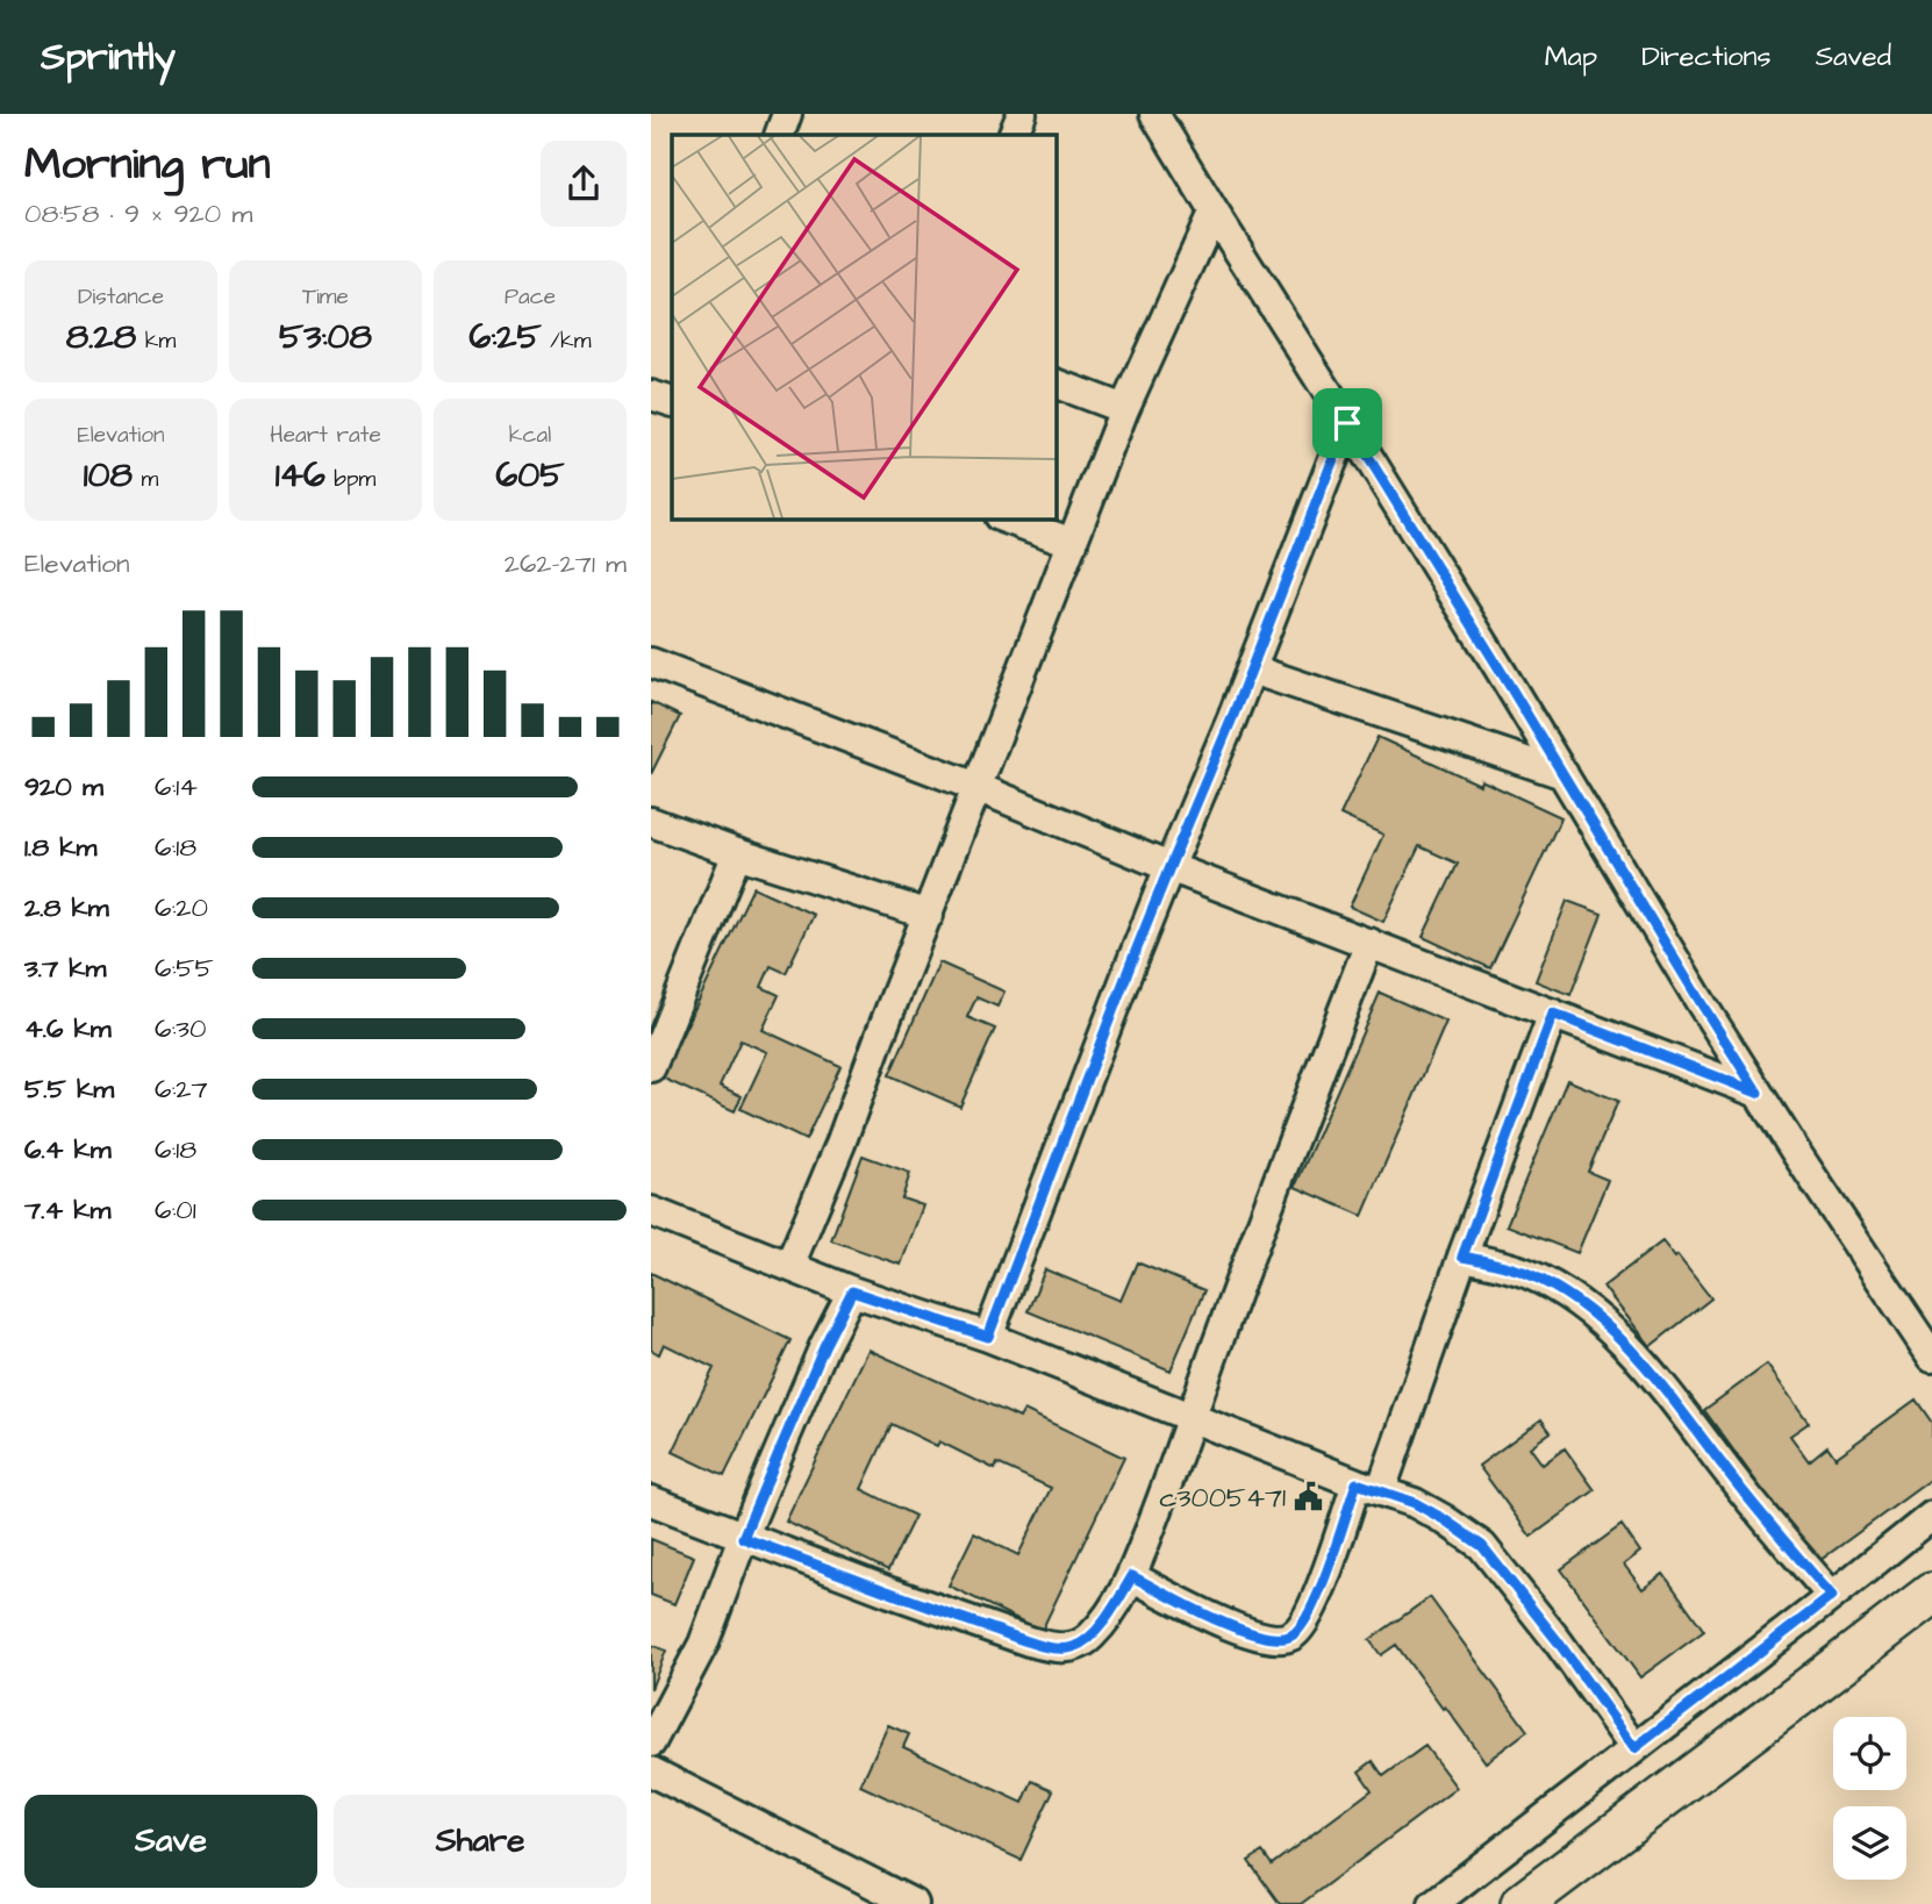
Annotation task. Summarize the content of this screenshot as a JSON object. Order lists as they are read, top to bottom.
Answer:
{
  "places": {
    "public building": ["c3005471"]
  },
  "page": {
    "header": "Sprintly",
    "nav": ["Map", "Directions", "Saved"],
    "heading": ["Morning run", "08:58 · 9 × 920 m"],
    "stats": [
      ["Distance", "8.28 km"],
      ["Time", "53:08"],
      ["Pace", "6:25 /km"],
      ["Elevation", "108 m"],
      ["Heart rate", "146 bpm"],
      ["kcal", "605"]
    ],
    "chart": ["Elevation", "262–271 m"],
    "list": [
      {
        "name": "920 m",
        "note": "6:14"
      },
      {
        "name": "1.8 km",
        "note": "6:18"
      },
      {
        "name": "2.8 km",
        "note": "6:20"
      },
      {
        "name": "3.7 km",
        "note": "6:55"
      },
      {
        "name": "4.6 km",
        "note": "6:30"
      },
      {
        "name": "5.5 km",
        "note": "6:27"
      },
      {
        "name": "6.4 km",
        "note": "6:18"
      },
      {
        "name": "7.4 km",
        "note": "6:01"
      }
    ],
    "buttons": ["Save", "Share"]
  }
}
